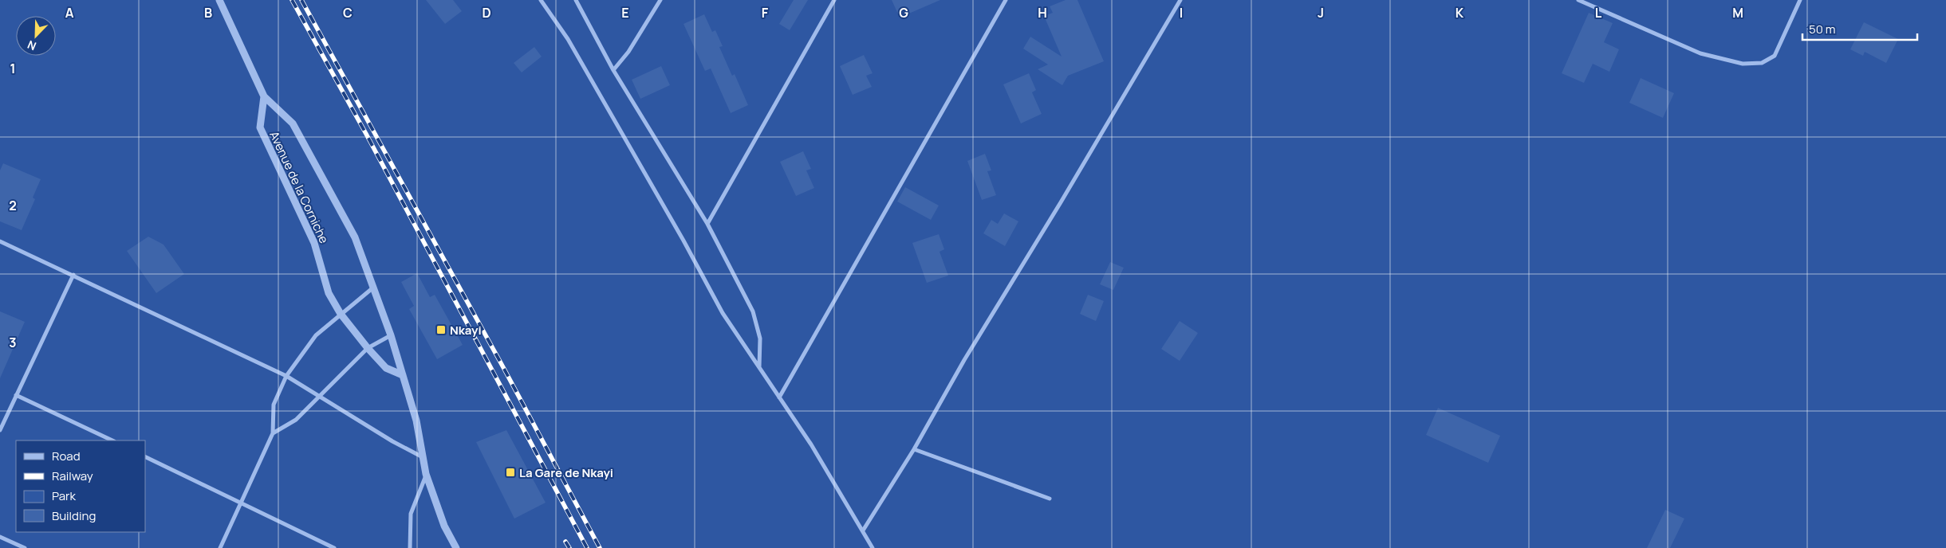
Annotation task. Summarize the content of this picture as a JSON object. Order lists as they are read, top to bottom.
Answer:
{
  "streets": {
    "street": ["Avenue de la Corniche"]
  },
  "places": {
    "transit": ["Nkayi", "La Gare de Nkayi"]
  },
  "legend": [
    "Road",
    "Railway",
    "Park",
    "Building"
  ],
  "scale_bar": "50 m",
  "north": "bottom left",
  "grid": {
    "columns": [
      "A",
      "B",
      "C",
      "D",
      "E",
      "F",
      "G",
      "H",
      "I",
      "J",
      "K",
      "L",
      "M"
    ],
    "rows": ["1", "2", "3"]
  }
}
